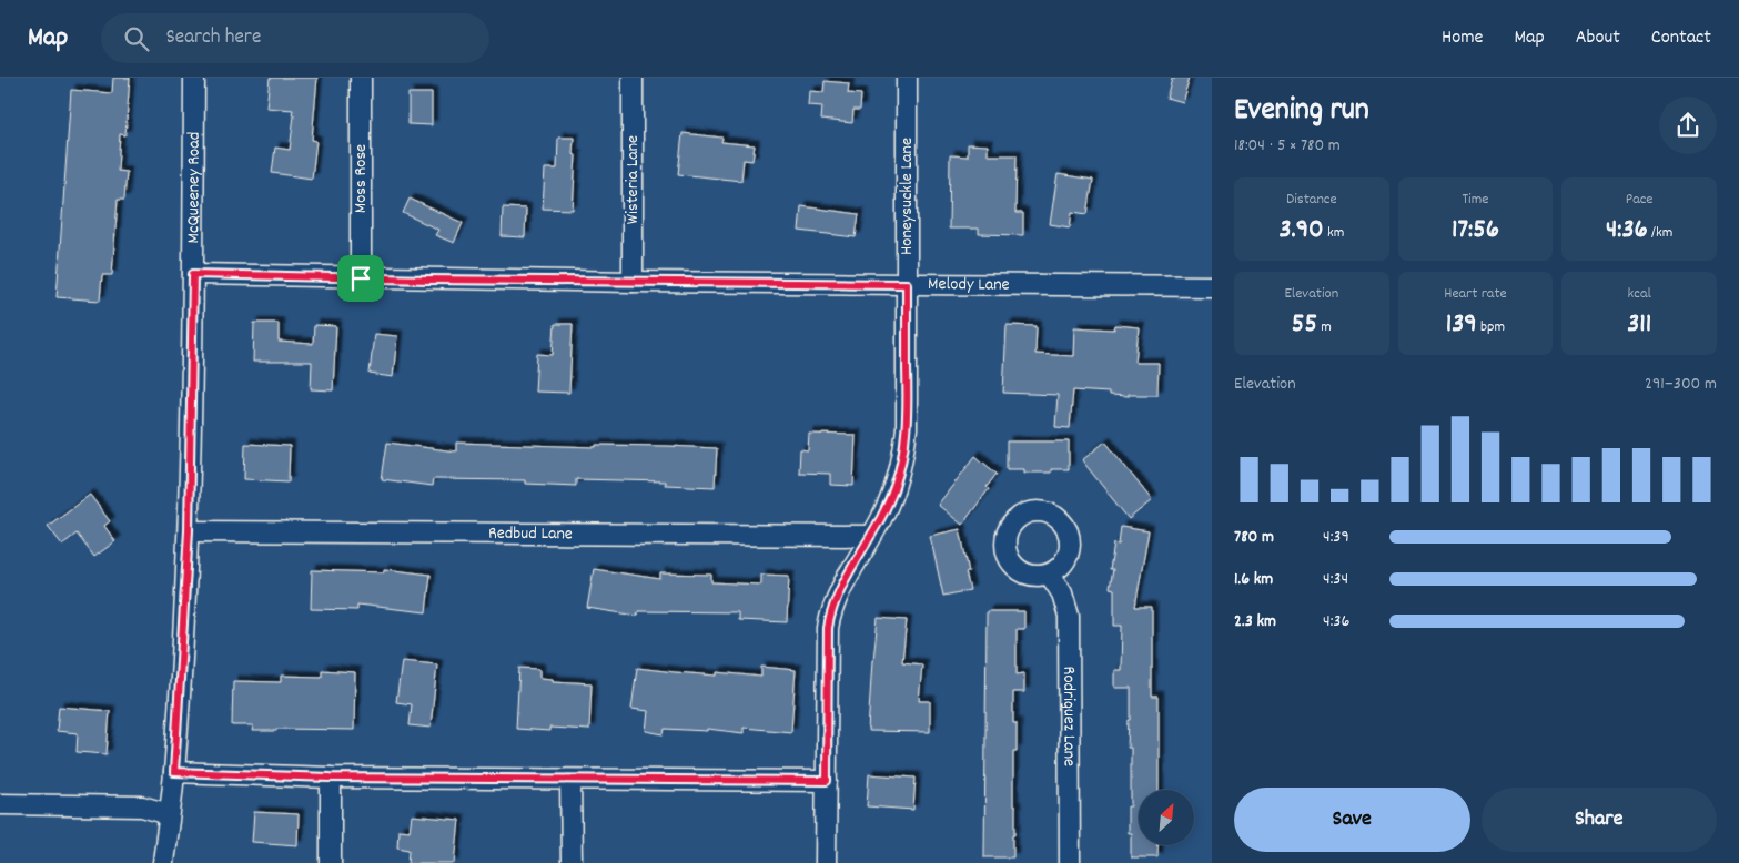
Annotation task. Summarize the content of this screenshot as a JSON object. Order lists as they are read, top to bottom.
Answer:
{
  "streets": {
    "street": [
      "Moss Rose",
      "Wisteria Lane",
      "McQueeney Road",
      "Honeysuckle Lane",
      "Melody Lane",
      "Redbud Lane",
      "Rodriguez Lane"
    ]
  },
  "crossings": [
    ["Moss Rose", "Melody Lane"],
    ["Wisteria Lane", "Melody Lane"],
    ["McQueeney Road", "Melody Lane"],
    ["McQueeney Road", "Redbud Lane"],
    ["Honeysuckle Lane", "Melody Lane"],
    ["Honeysuckle Lane", "Redbud Lane"]
  ],
  "north": "top right",
  "page": {
    "header": "Map",
    "search": "Search here",
    "nav": [
      "Home",
      "Map",
      "About",
      "Contact"
    ],
    "heading": ["Evening run", "18:04 · 5 × 780 m"],
    "stats": [
      ["Distance", "3.90 km"],
      ["Time", "17:56"],
      ["Pace", "4:36 /km"],
      ["Elevation", "55 m"],
      ["Heart rate", "139 bpm"],
      ["kcal", "311"]
    ],
    "chart": ["Elevation", "291–300 m"],
    "list": [
      {
        "name": "780 m",
        "note": "4:39"
      },
      {
        "name": "1.6 km",
        "note": "4:34"
      },
      {
        "name": "2.3 km",
        "note": "4:36"
      }
    ],
    "buttons": ["Save", "Share"]
  }
}
